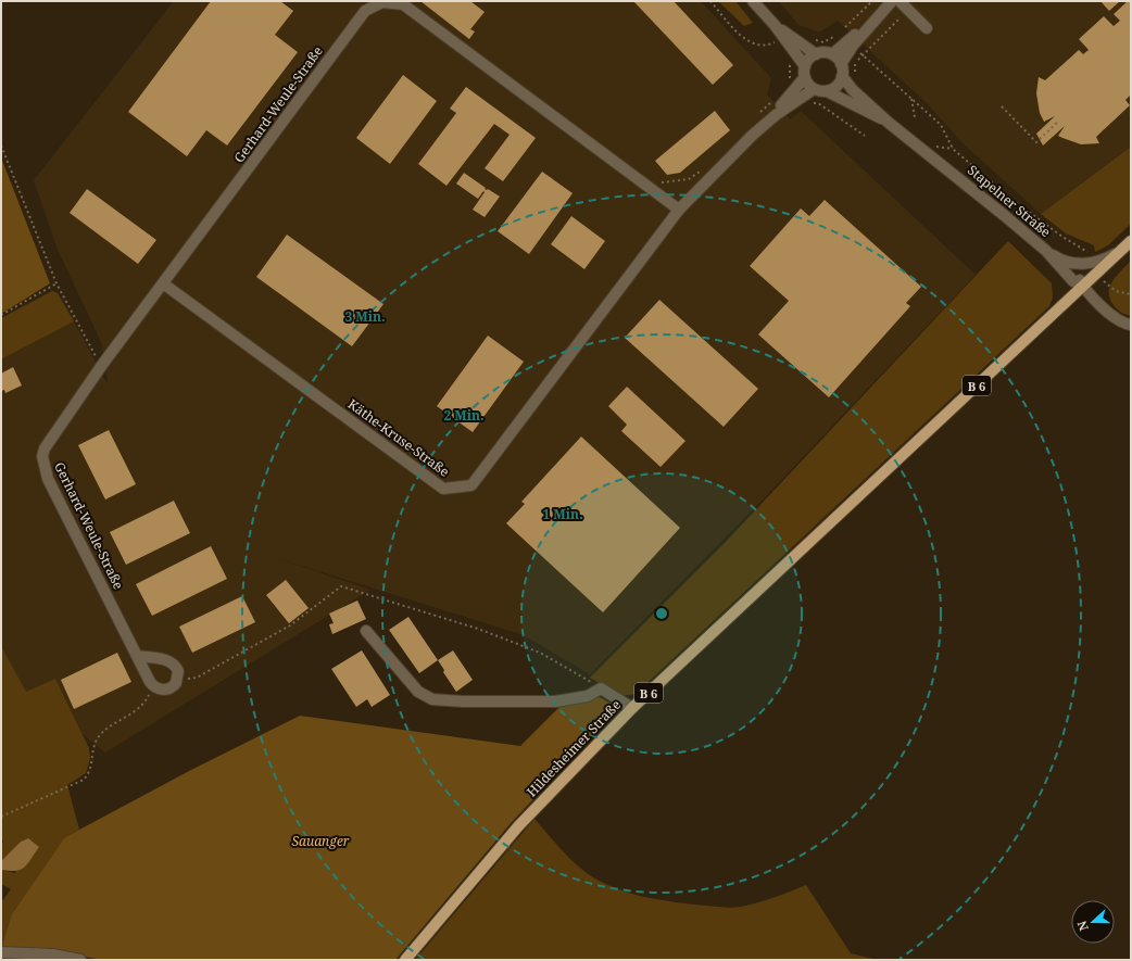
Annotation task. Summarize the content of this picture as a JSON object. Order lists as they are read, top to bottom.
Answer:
{
  "streets": {
    "main road": ["B 6", "Hildesheimer Straße"],
    "street": ["Gerhard-Weule-Straße", "Stapelner Straße", "Käthe-Kruse-Straße"]
  },
  "crossings": [
    ["Gerhard-Weule-Straße", "Käthe-Kruse-Straße"],
    ["Stapelner Straße", "B 6"],
    ["Stapelner Straße", "Hildesheimer Straße"],
    ["B 6", "Hildesheimer Straße"]
  ],
  "parks": ["Sauanger"],
  "north": "left",
  "rings": ["3 Min.", "2 Min.", "1 Min."]
}
